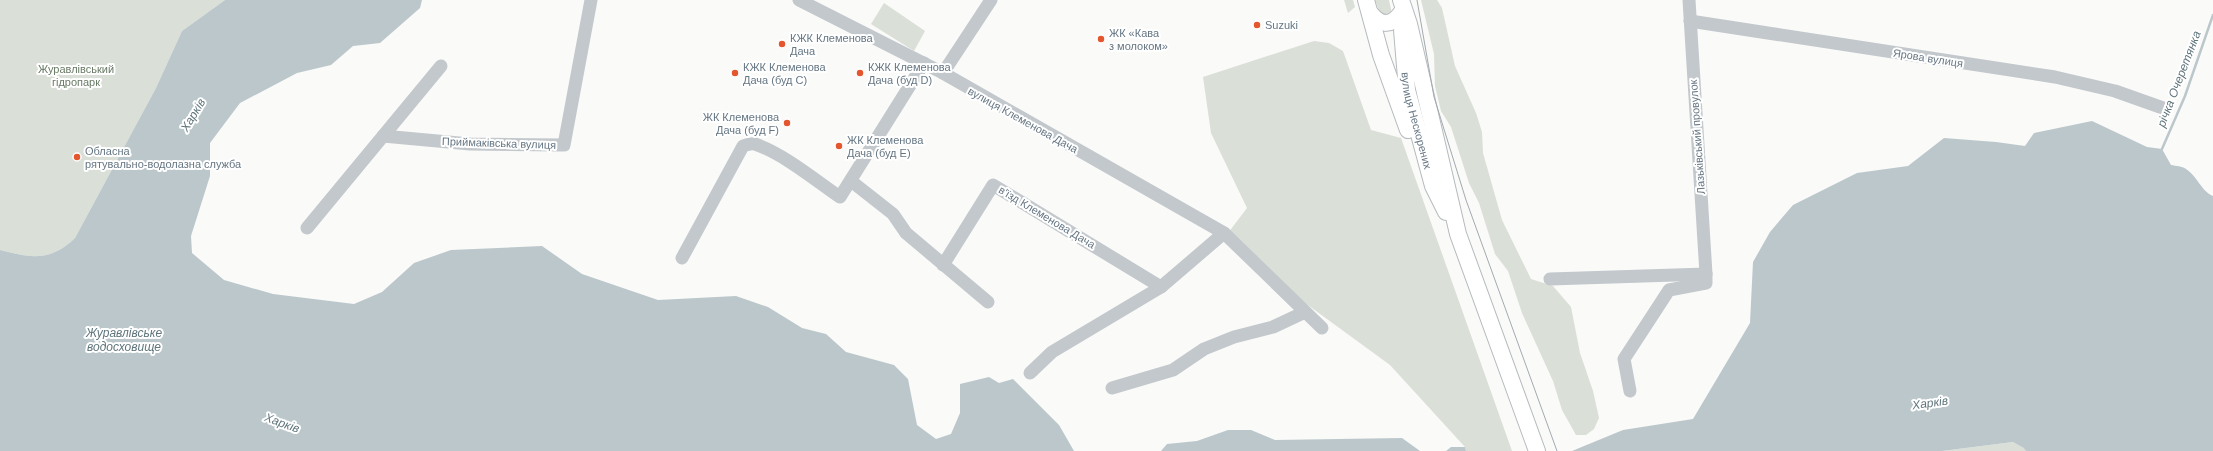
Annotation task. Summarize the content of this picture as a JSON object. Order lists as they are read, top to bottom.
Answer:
{
  "streets": {
    "main road": ["вулиця Нескорених"],
    "street": [
      "Ярова вулиця",
      "вулиця Клеменова Дача",
      "Лазьківський провулок",
      "Приймаківська вулиця",
      "в'їзд Клеменова Дача"
    ]
  },
  "crossings": [
    ["Ярова вулиця", "Лазьківський провулок"]
  ],
  "water": ["річка Очеретянка", "Харків", "Журавлівське водосховище"],
  "parks": ["Журавлівський гідропарк"],
  "places": [
    "Suzuki",
    "ЖК «Кава з молоком»",
    "КЖК Клеменова Дача",
    "КЖК Клеменова Дача (буд С)",
    "КЖК Клеменова Дача (буд D)",
    "ЖК Клеменова Дача (буд F)",
    "ЖК Клеменова Дача (буд Е)",
    "Обласна рятувально-водолазна служба"
  ]
}
